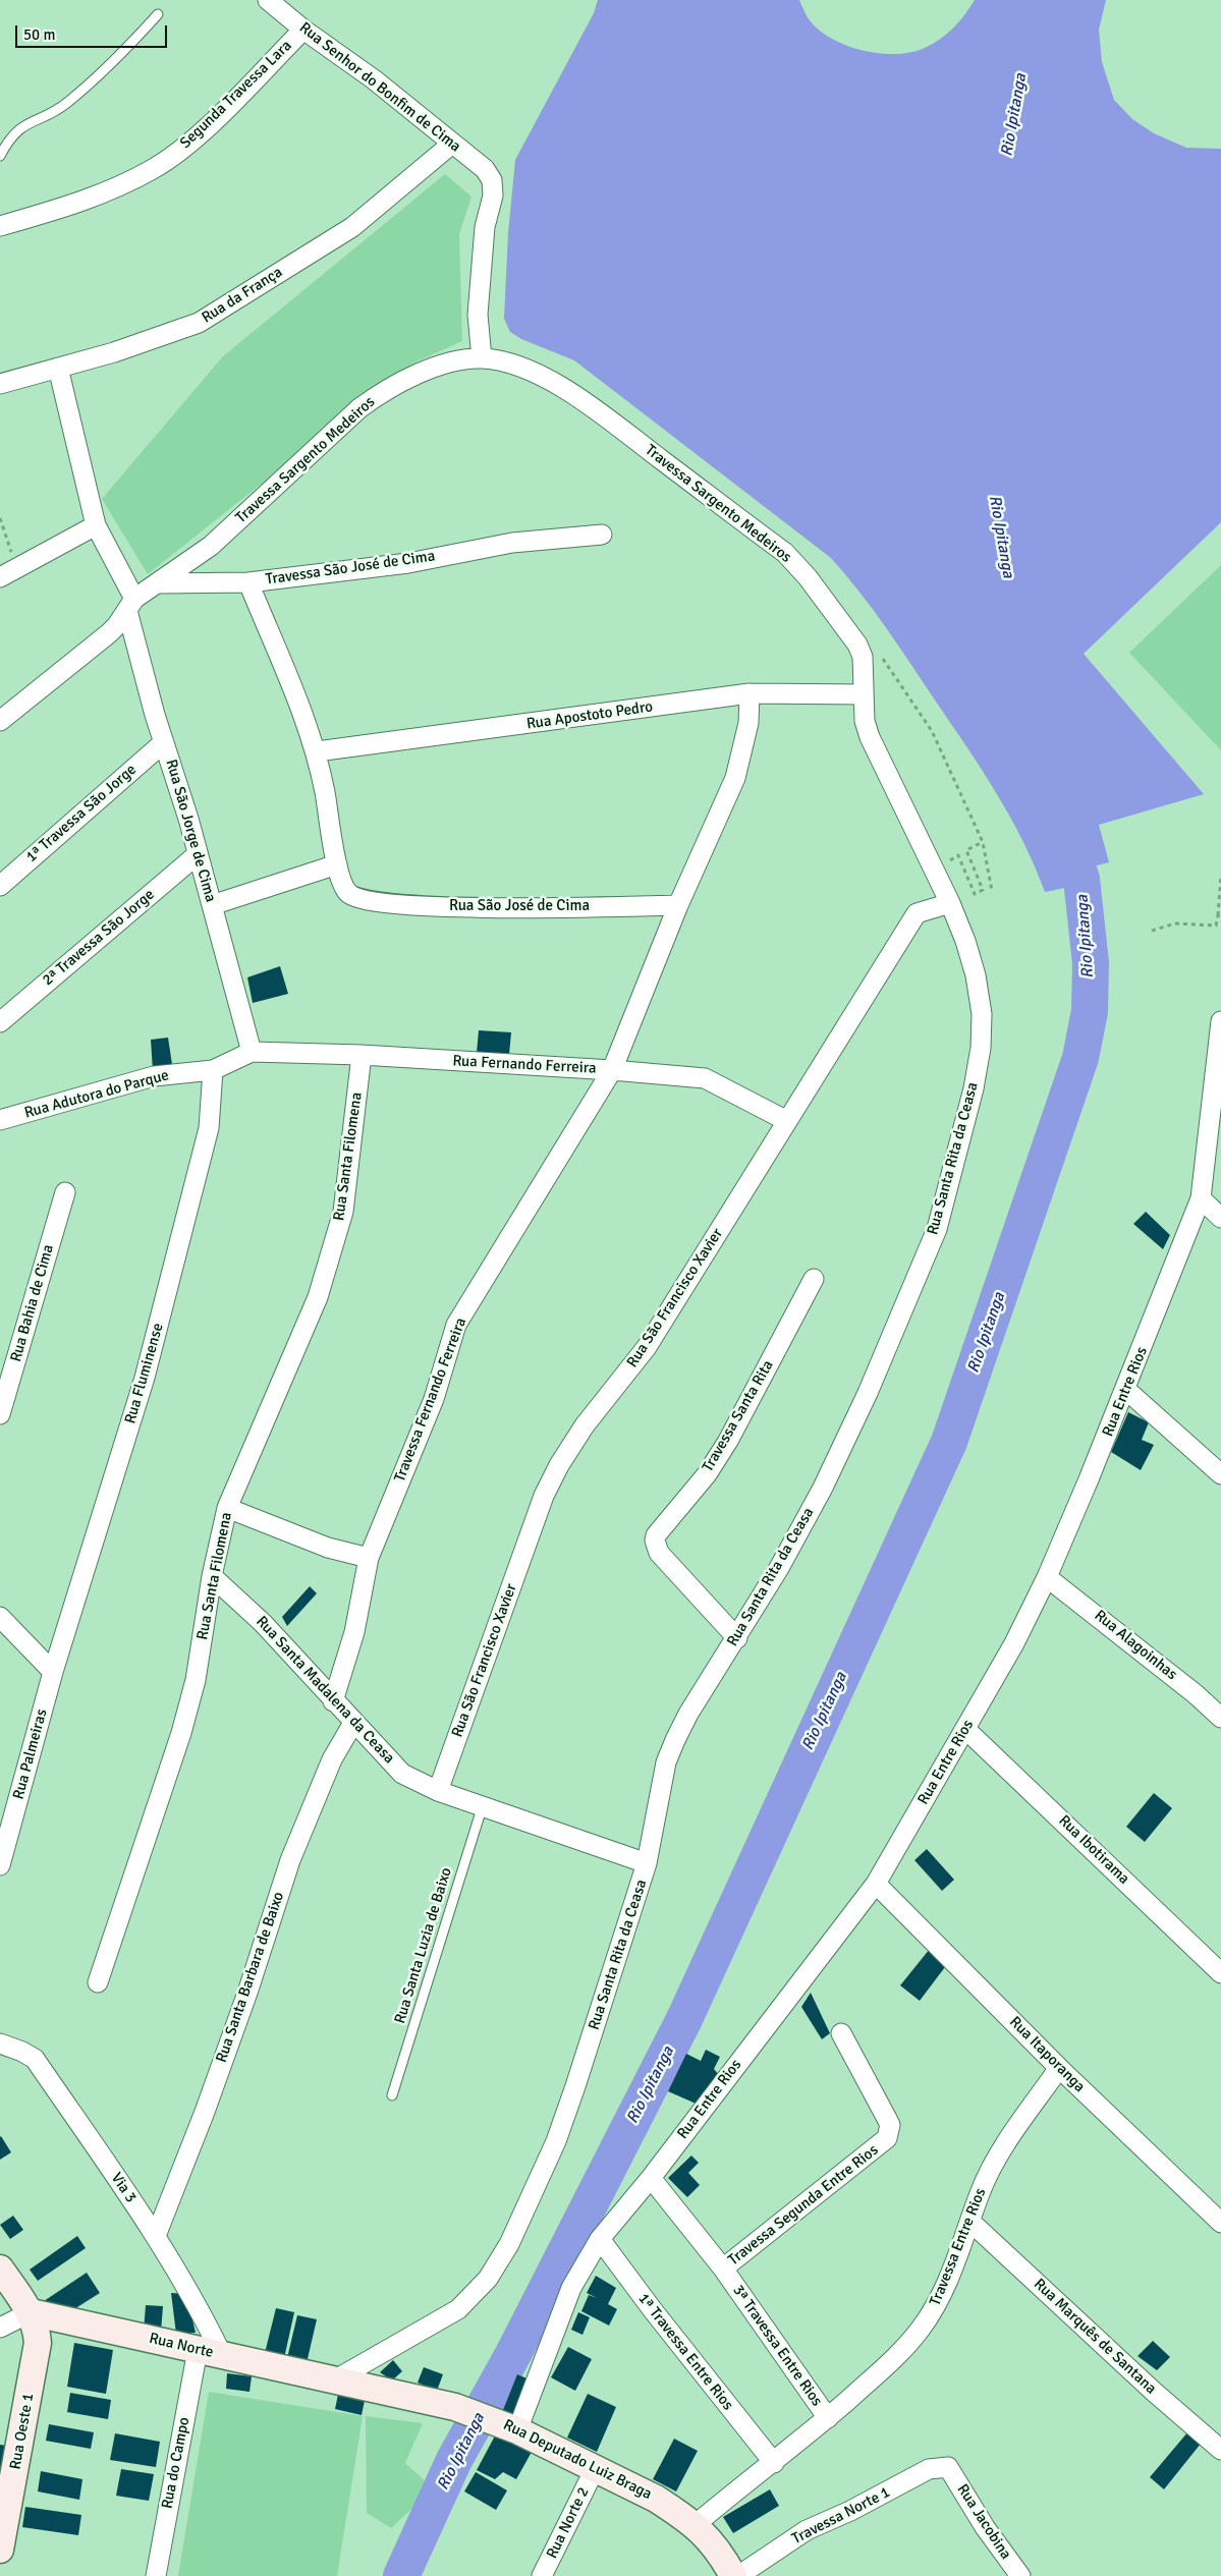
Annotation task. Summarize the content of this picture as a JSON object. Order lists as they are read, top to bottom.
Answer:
{
  "streets": {
    "street": [
      "Rua Senhor do Bonfim de Cima",
      "Segunda Travessa Lara",
      "Rua da França",
      "Travessa Sargento Medeiros",
      "Travessa São José de Cima",
      "Rua Apostoto Pedro",
      "1ª Travessa São Jorge",
      "Rua São Jorge de Cima",
      "Rua São José de Cima",
      "2ª Travessa São Jorge",
      "Rua Fernando Ferreira",
      "Rua Adutora do Parque",
      "Rua Santa Filomena",
      "Rua Santa Rita da Ceasa",
      "Rua São Francisco Xavier",
      "Rua Bahia de Cima",
      "Rua Fluminense",
      "Rua Entre Rios",
      "Travessa Fernando Ferreira",
      "Travessa Santa Rita",
      "Rua Alagoinhas",
      "Rua Santa Madalena da Ceasa",
      "Rua Palmeiras",
      "Rua Ibotirama",
      "Rua Santa Barbara de Baixo",
      "Rua Itaporanga",
      "Via 3",
      "Travessa Segunda Entre Rios",
      "Travessa Entre Rios",
      "Rua Marquês de Santana",
      "Rua Norte",
      "3ª Travessa Entre Rios",
      "1ª Travessa Entre Rios",
      "Rua Oeste 1",
      "Rua Deputado Luiz Braga",
      "Rua do Campo",
      "Travessa Norte 1",
      "Rua Jacobina",
      "Rua Norte 2"
    ],
    "lane": ["Rua Santa Luzia de Baixo"]
  },
  "crossings": [
    ["Rua Senhor do Bonfim de Cima", "Segunda Travessa Lara"],
    ["Rua Senhor do Bonfim de Cima", "Rua da França"],
    ["Rua Senhor do Bonfim de Cima", "Travessa Sargento Medeiros"],
    ["Rua da França", "Rua São Jorge de Cima"],
    ["Travessa Sargento Medeiros", "Travessa São José de Cima"],
    ["Travessa Sargento Medeiros", "Rua Apostoto Pedro"],
    ["Travessa Sargento Medeiros", "Rua São Jorge de Cima"],
    ["Travessa Sargento Medeiros", "Rua Santa Rita da Ceasa"],
    ["Rua Apostoto Pedro", "Rua Santa Rita da Ceasa"],
    ["1ª Travessa São Jorge", "Rua São Jorge de Cima"],
    ["Rua São Jorge de Cima", "2ª Travessa São Jorge"],
    ["Rua São Jorge de Cima", "Rua Fernando Ferreira"],
    ["Rua São Jorge de Cima", "Rua Adutora do Parque"],
    ["Rua Fernando Ferreira", "Rua Adutora do Parque"],
    ["Rua Fernando Ferreira", "Rua Santa Filomena"],
    ["Rua Fernando Ferreira", "Rua São Francisco Xavier"],
    ["Rua Fernando Ferreira", "Travessa Fernando Ferreira"],
    ["Rua Adutora do Parque", "Rua Fluminense"],
    ["Rua Santa Filomena", "Rua Santa Madalena da Ceasa"],
    ["Rua Santa Rita da Ceasa", "Rua São Francisco Xavier"],
    ["Rua Santa Rita da Ceasa", "Travessa Santa Rita"],
    ["Rua Santa Rita da Ceasa", "Rua Santa Madalena da Ceasa"],
    ["Rua Santa Rita da Ceasa", "Rua Norte"],
    ["Rua Santa Rita da Ceasa", "Rua Deputado Luiz Braga"],
    ["Rua São Francisco Xavier", "Rua Santa Madalena da Ceasa"],
    ["Rua Fluminense", "Rua Palmeiras"],
    ["Rua Entre Rios", "Rua Alagoinhas"],
    ["Rua Entre Rios", "Rua Ibotirama"],
    ["Rua Entre Rios", "Rua Itaporanga"],
    ["Rua Entre Rios", "3ª Travessa Entre Rios"],
    ["Rua Entre Rios", "1ª Travessa Entre Rios"],
    ["Rua Entre Rios", "Rua Deputado Luiz Braga"],
    ["Travessa Fernando Ferreira", "Rua Santa Madalena da Ceasa"],
    ["Rua Santa Madalena da Ceasa", "Rua Santa Luzia de Baixo"],
    ["Rua Santa Madalena da Ceasa", "Rua Santa Barbara de Baixo"],
    ["Rua Santa Barbara de Baixo", "Via 3"],
    ["Rua Itaporanga", "Travessa Entre Rios"],
    ["Via 3", "Rua Norte"],
    ["Via 3", "Rua do Campo"],
    ["Travessa Segunda Entre Rios", "3ª Travessa Entre Rios"],
    ["Travessa Entre Rios", "Rua Marquês de Santana"],
    ["Travessa Entre Rios", "3ª Travessa Entre Rios"],
    ["Travessa Entre Rios", "1ª Travessa Entre Rios"],
    ["Travessa Entre Rios", "Rua Deputado Luiz Braga"],
    ["Rua Norte", "Rua Oeste 1"],
    ["Rua Norte", "Rua Deputado Luiz Braga"],
    ["Rua Norte", "Rua do Campo"],
    ["Rua Deputado Luiz Braga", "Travessa Norte 1"],
    ["Rua Deputado Luiz Braga", "Rua Norte 2"],
    ["Travessa Norte 1", "Rua Jacobina"]
  ],
  "water": ["Rio Ipitanga"],
  "scale_bar": "50 m"
}
